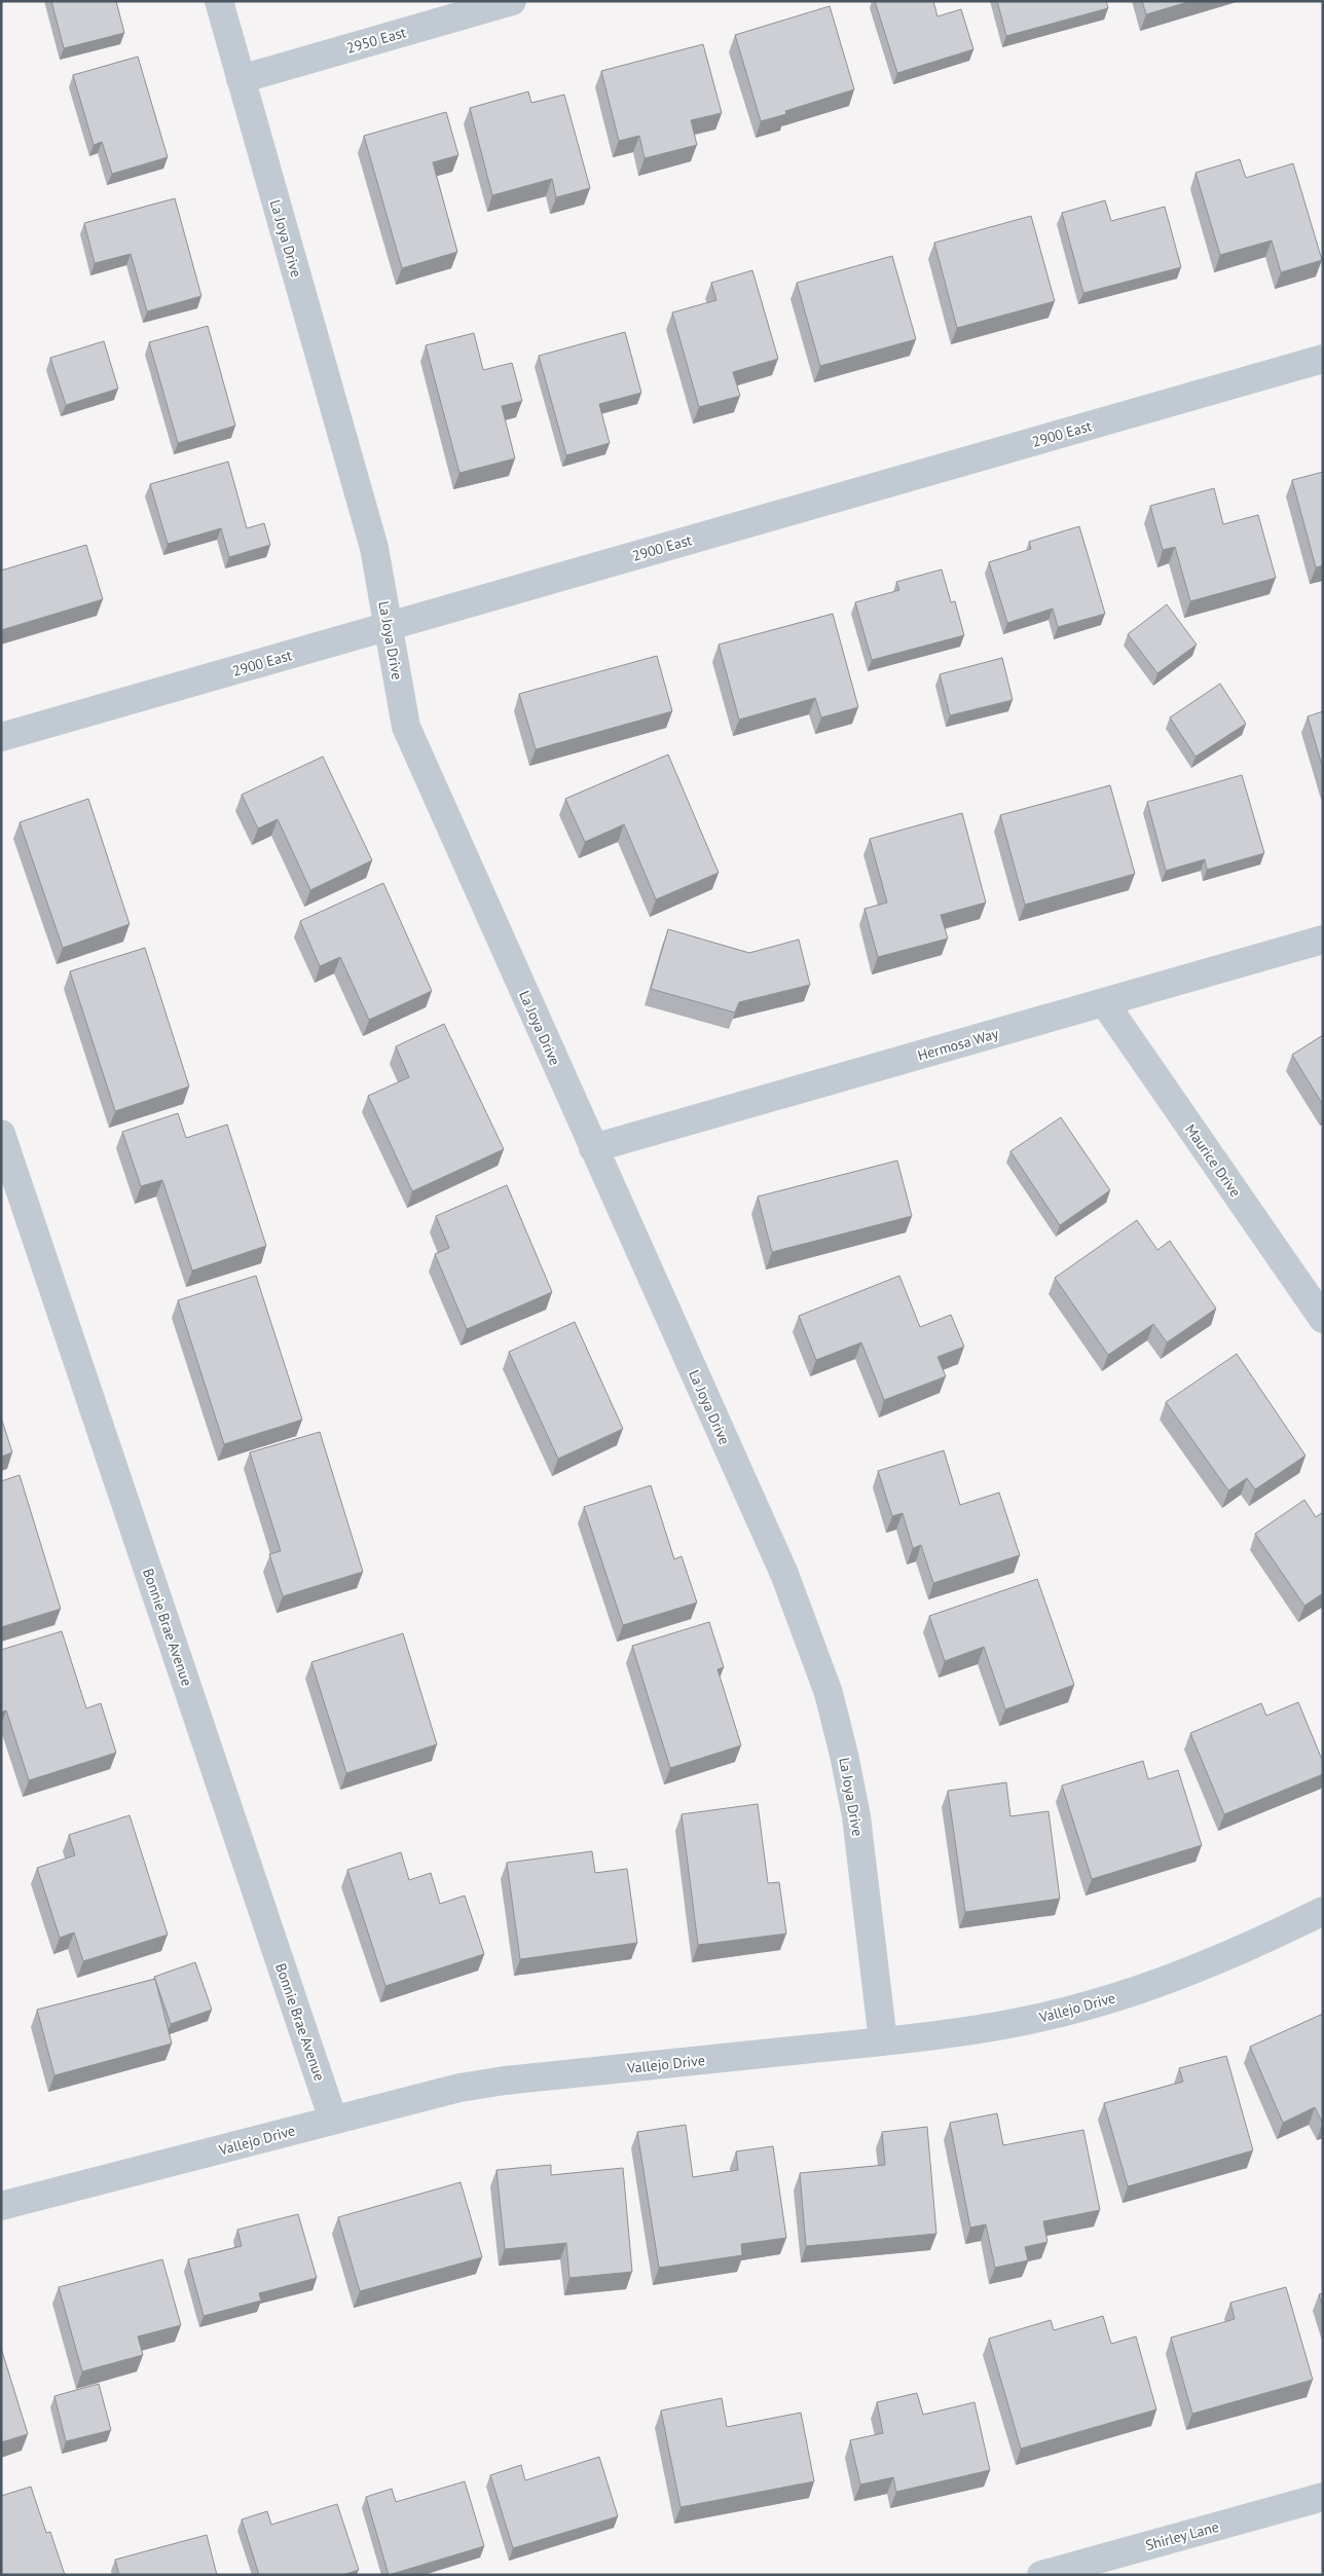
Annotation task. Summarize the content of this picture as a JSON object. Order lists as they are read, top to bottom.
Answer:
{
  "streets": {
    "street": [
      "2950 East",
      "La Joya Drive",
      "2900 East",
      "Hermosa Way",
      "Maurice Drive",
      "Bonnie Brae Avenue",
      "Vallejo Drive",
      "Shirley Lane"
    ]
  },
  "crossings": [
    ["2950 East", "La Joya Drive"],
    ["La Joya Drive", "2900 East"],
    ["La Joya Drive", "Hermosa Way"],
    ["La Joya Drive", "Vallejo Drive"],
    ["Hermosa Way", "Maurice Drive"],
    ["Bonnie Brae Avenue", "Vallejo Drive"]
  ]
}
